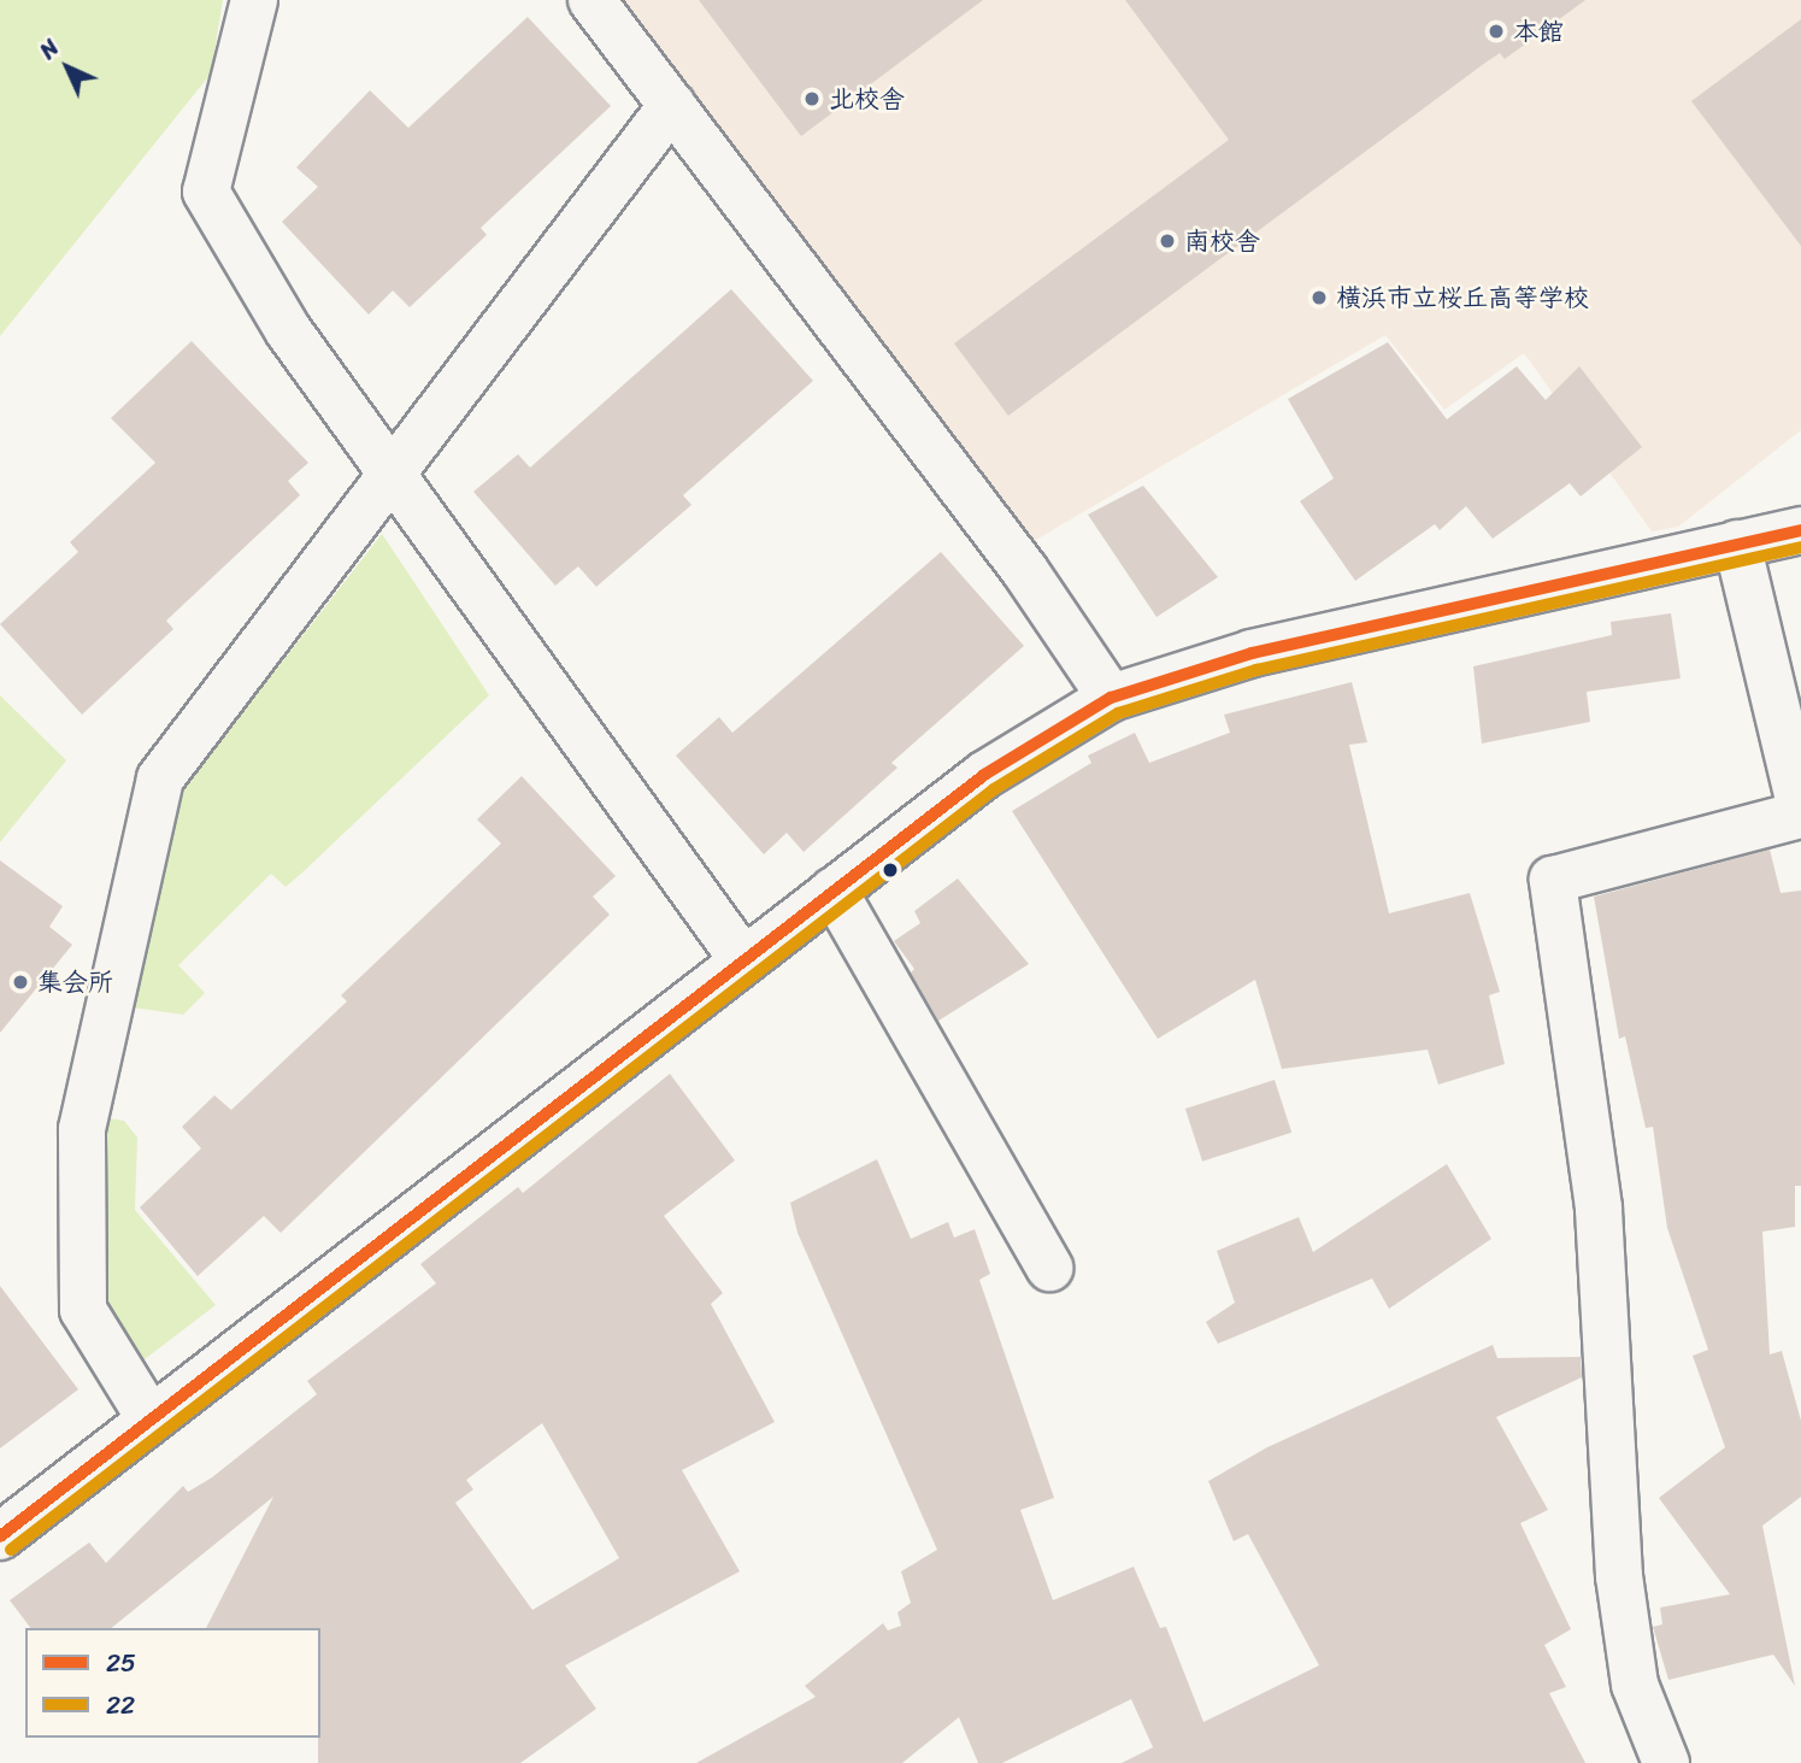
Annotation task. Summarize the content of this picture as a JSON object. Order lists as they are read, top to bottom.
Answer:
{
  "places": [
    "本館",
    "北校舎",
    "南校舎",
    "横浜市立桜丘高等学校",
    "集会所"
  ],
  "lines": ["transit line 25", "transit line 22"],
  "legend": ["25", "22"],
  "north": "top left"
}
